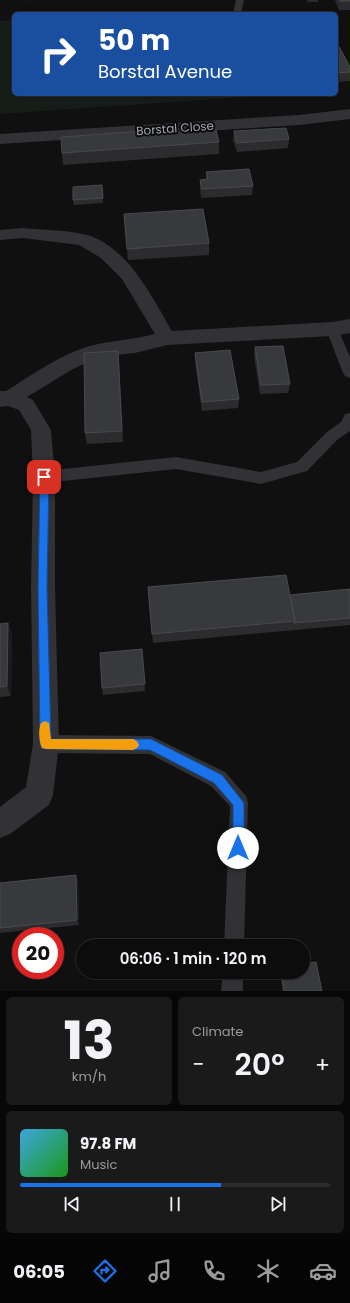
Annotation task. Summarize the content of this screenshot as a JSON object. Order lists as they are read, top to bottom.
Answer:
{
  "streets": {
    "street": ["Borstal Close"]
  },
  "page": {
    "turn": ["50 m", "Borstal Avenue"],
    "limit": "20",
    "trip": "06:06 · 1 min · 120 m",
    "tile": [
      ["13", "km/h"],
      "Climate"
    ],
    "heat": ["−", "20°", "+"],
    "song": ["97.8 FM", "Music"],
    "tabs": "06:05"
  }
}
